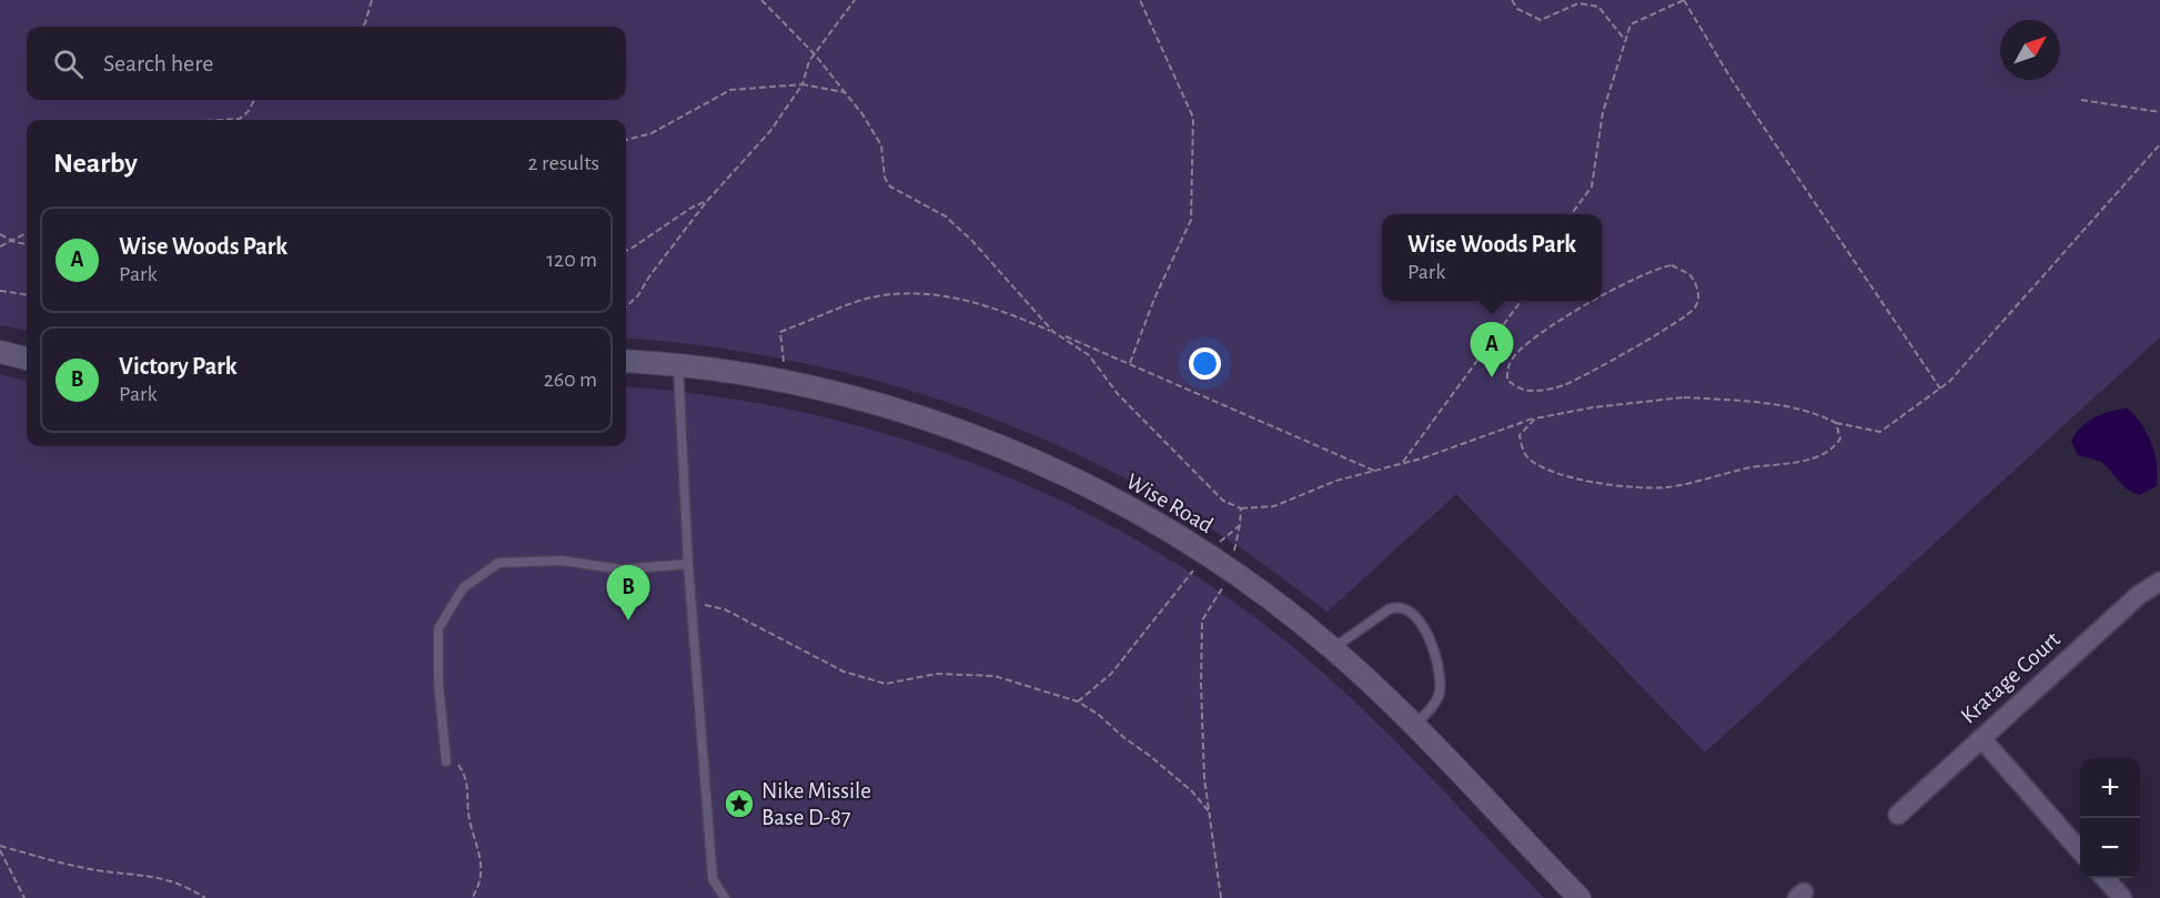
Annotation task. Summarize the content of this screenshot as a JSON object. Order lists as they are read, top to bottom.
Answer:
{
  "streets": {
    "street": ["Wise Road", "Kratage Court"]
  },
  "places": {
    "place": ["Nike Missile Base D-87"]
  },
  "north": "top right",
  "page": {
    "search": "Search here",
    "heading": ["Nearby", "2 results"],
    "list": [
      {
        "mark": "A",
        "name": "Wise Woods Park",
        "note": "Park",
        "value": "120 m"
      },
      {
        "mark": "B",
        "name": "Victory Park",
        "note": "Park",
        "value": "260 m"
      }
    ],
    "popup": ["Wise Woods Park", "Park"],
    "pins": ["A", "B"],
    "map_buttons": ["+", "−"]
  }
}
